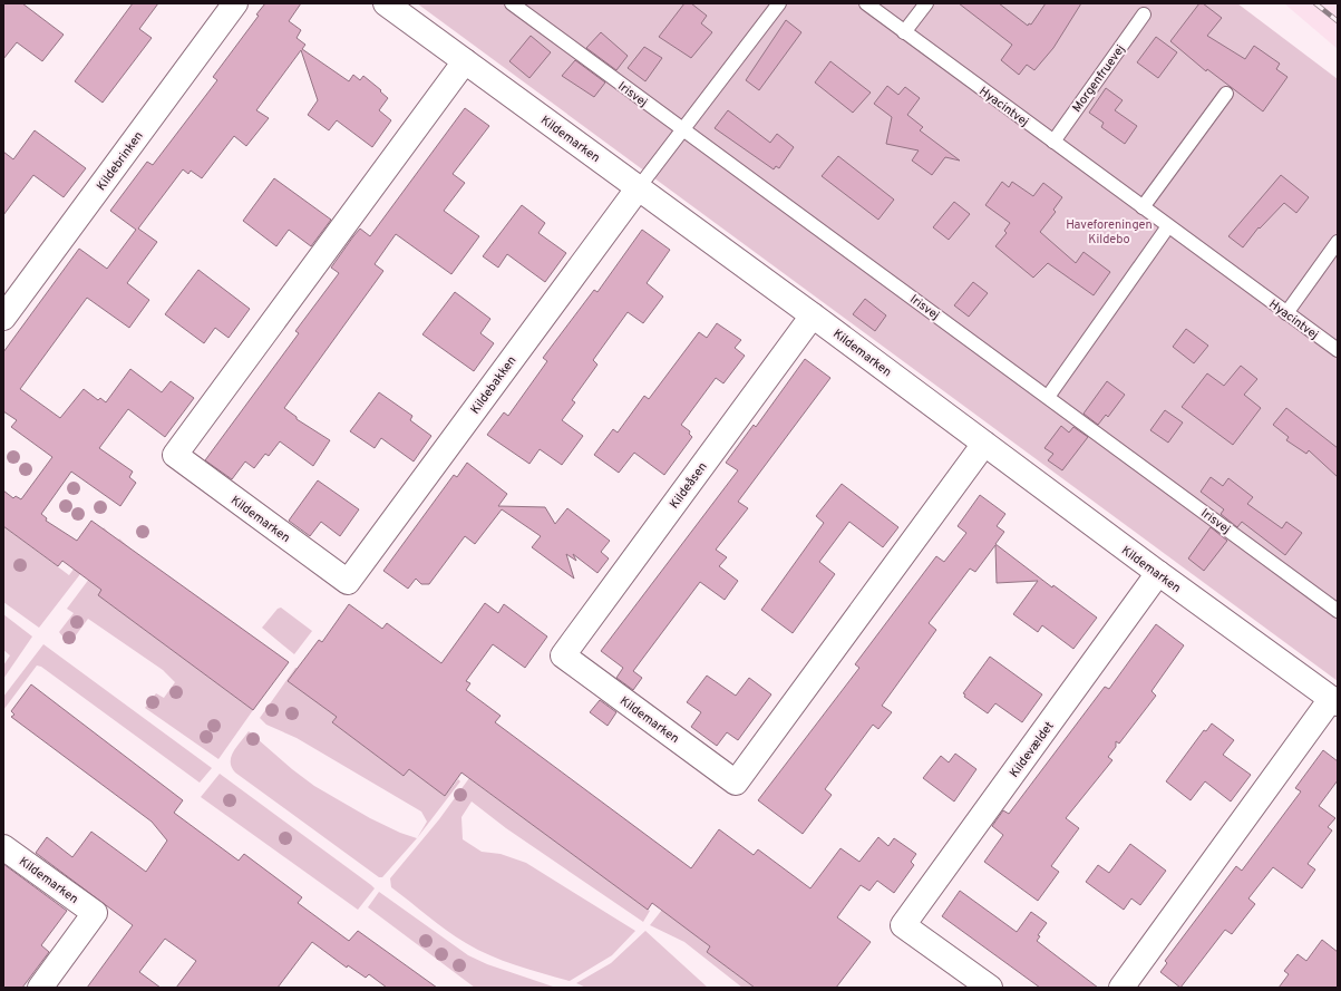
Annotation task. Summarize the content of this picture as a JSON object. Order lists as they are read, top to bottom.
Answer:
{
  "streets": {
    "street": [
      "Kildemarken",
      "Kildebrinken",
      "Kildebakken",
      "Kildeåsen",
      "Kildevældet"
    ],
    "lane": ["Morgenfruevej", "Irisvej", "Hyacintvej"]
  },
  "crossings": [
    ["Morgenfruevej", "Hyacintvej"],
    ["Kildemarken", "Kildebakken"],
    ["Kildemarken", "Kildeåsen"],
    ["Kildemarken", "Kildevældet"]
  ],
  "parks": ["Haveforeningen Kildebo"]
}
